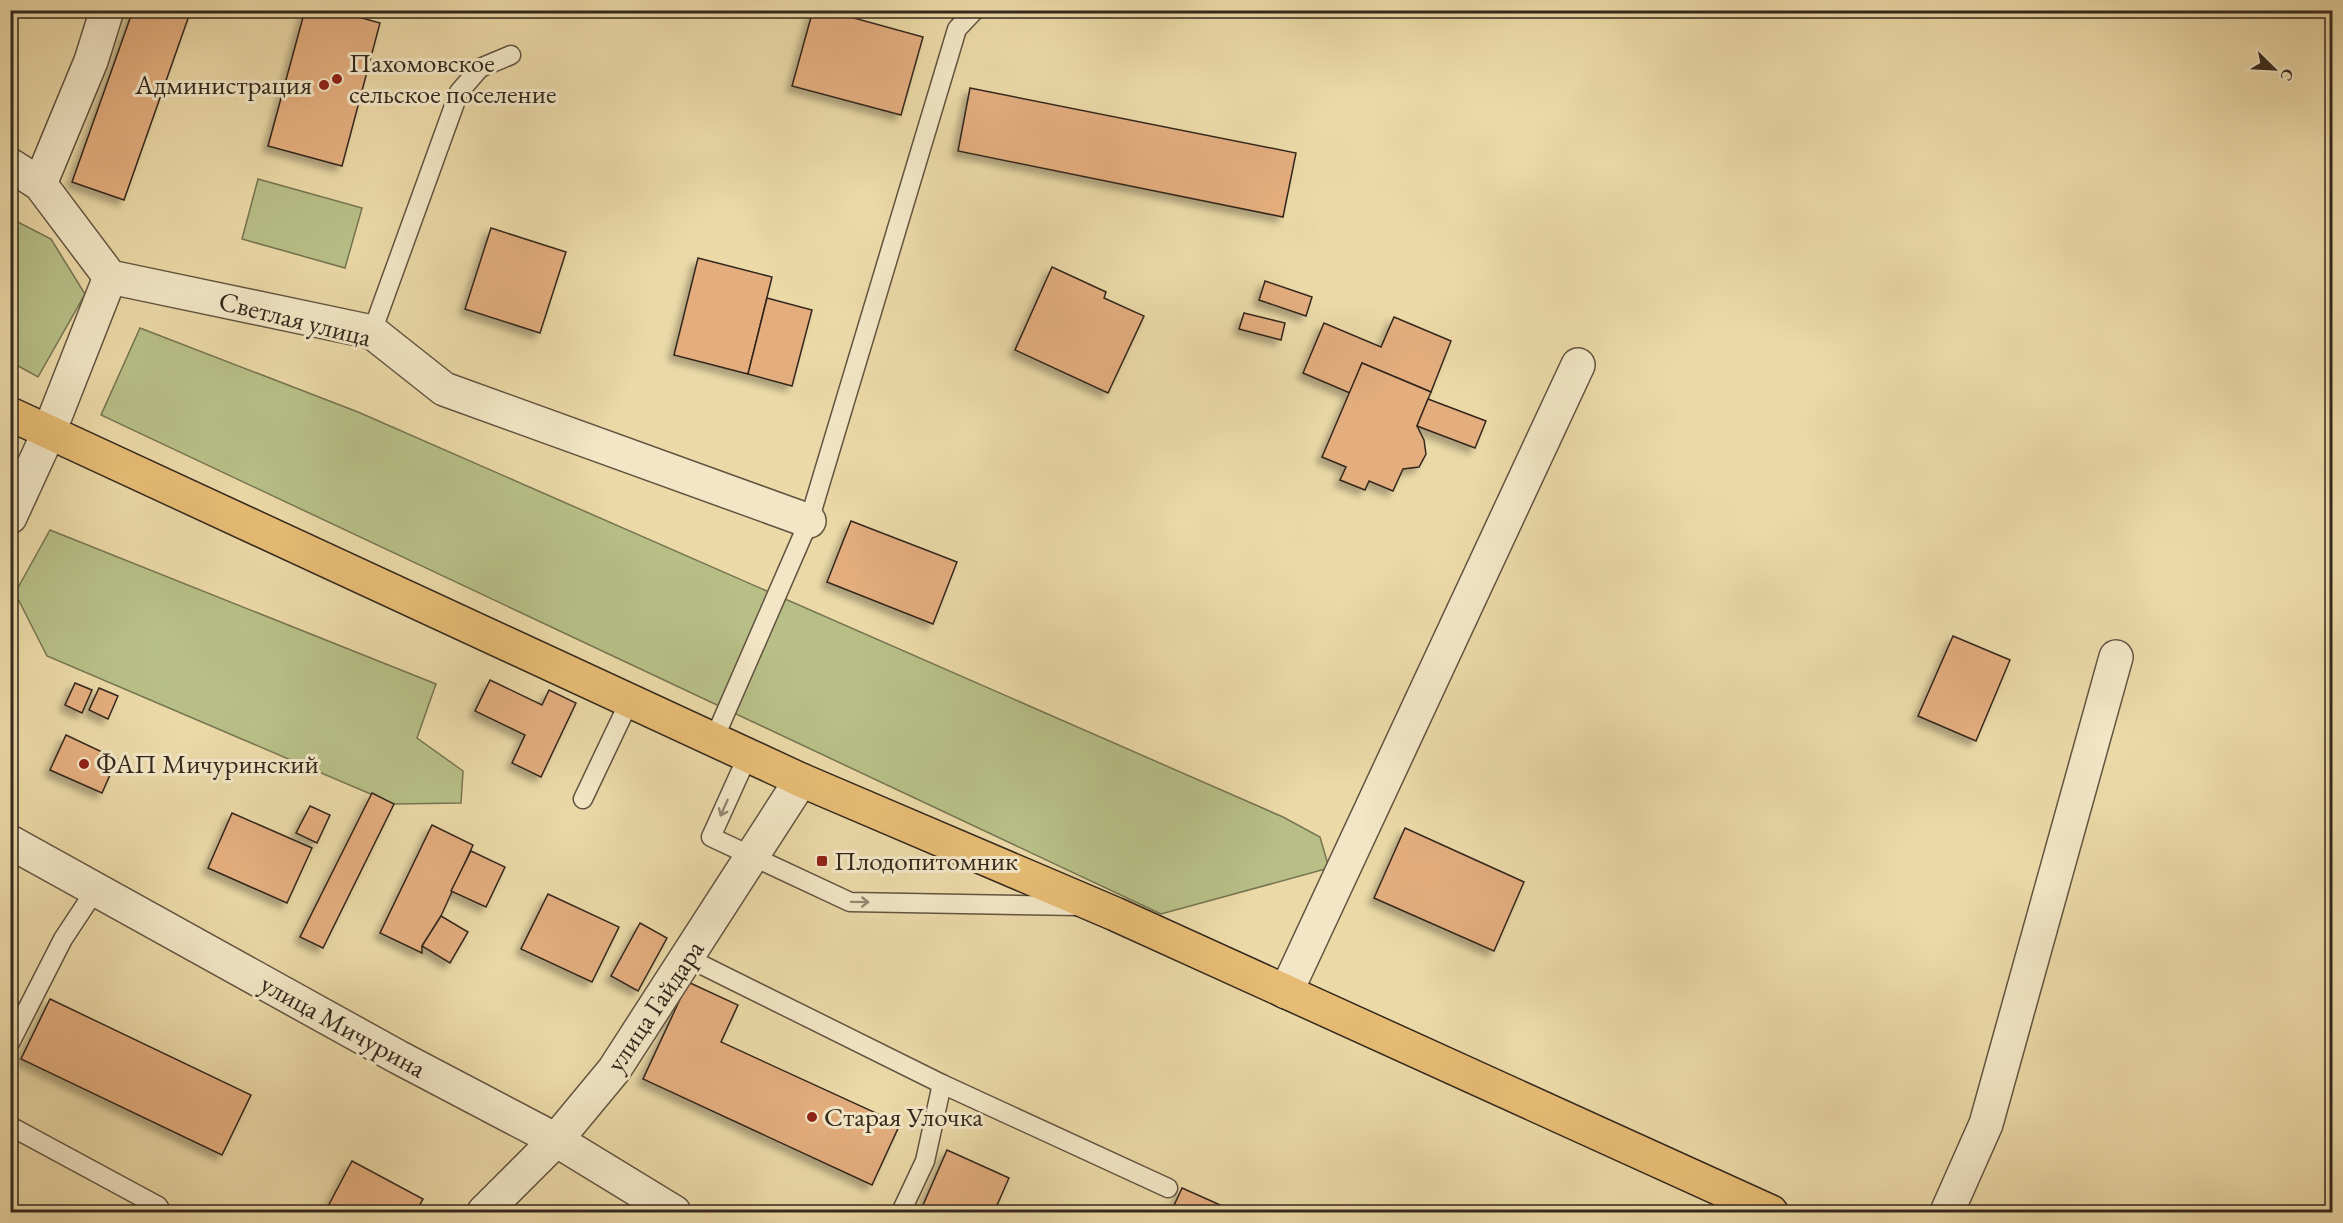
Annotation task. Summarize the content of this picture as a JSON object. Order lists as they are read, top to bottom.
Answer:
{
  "streets": {
    "street": ["Светлая улица", "улица Гайдара", "улица Мичурина"]
  },
  "crossings": [
    ["улица Гайдара", "улица Мичурина"]
  ],
  "places": {
    "other": [
      "Пахомовское сельское поселение",
      "Администрация",
      "ФАП Мичуринский",
      "Старая Улочка"
    ],
    "transit": ["Плодопитомник"]
  },
  "north": "bottom right"
}
